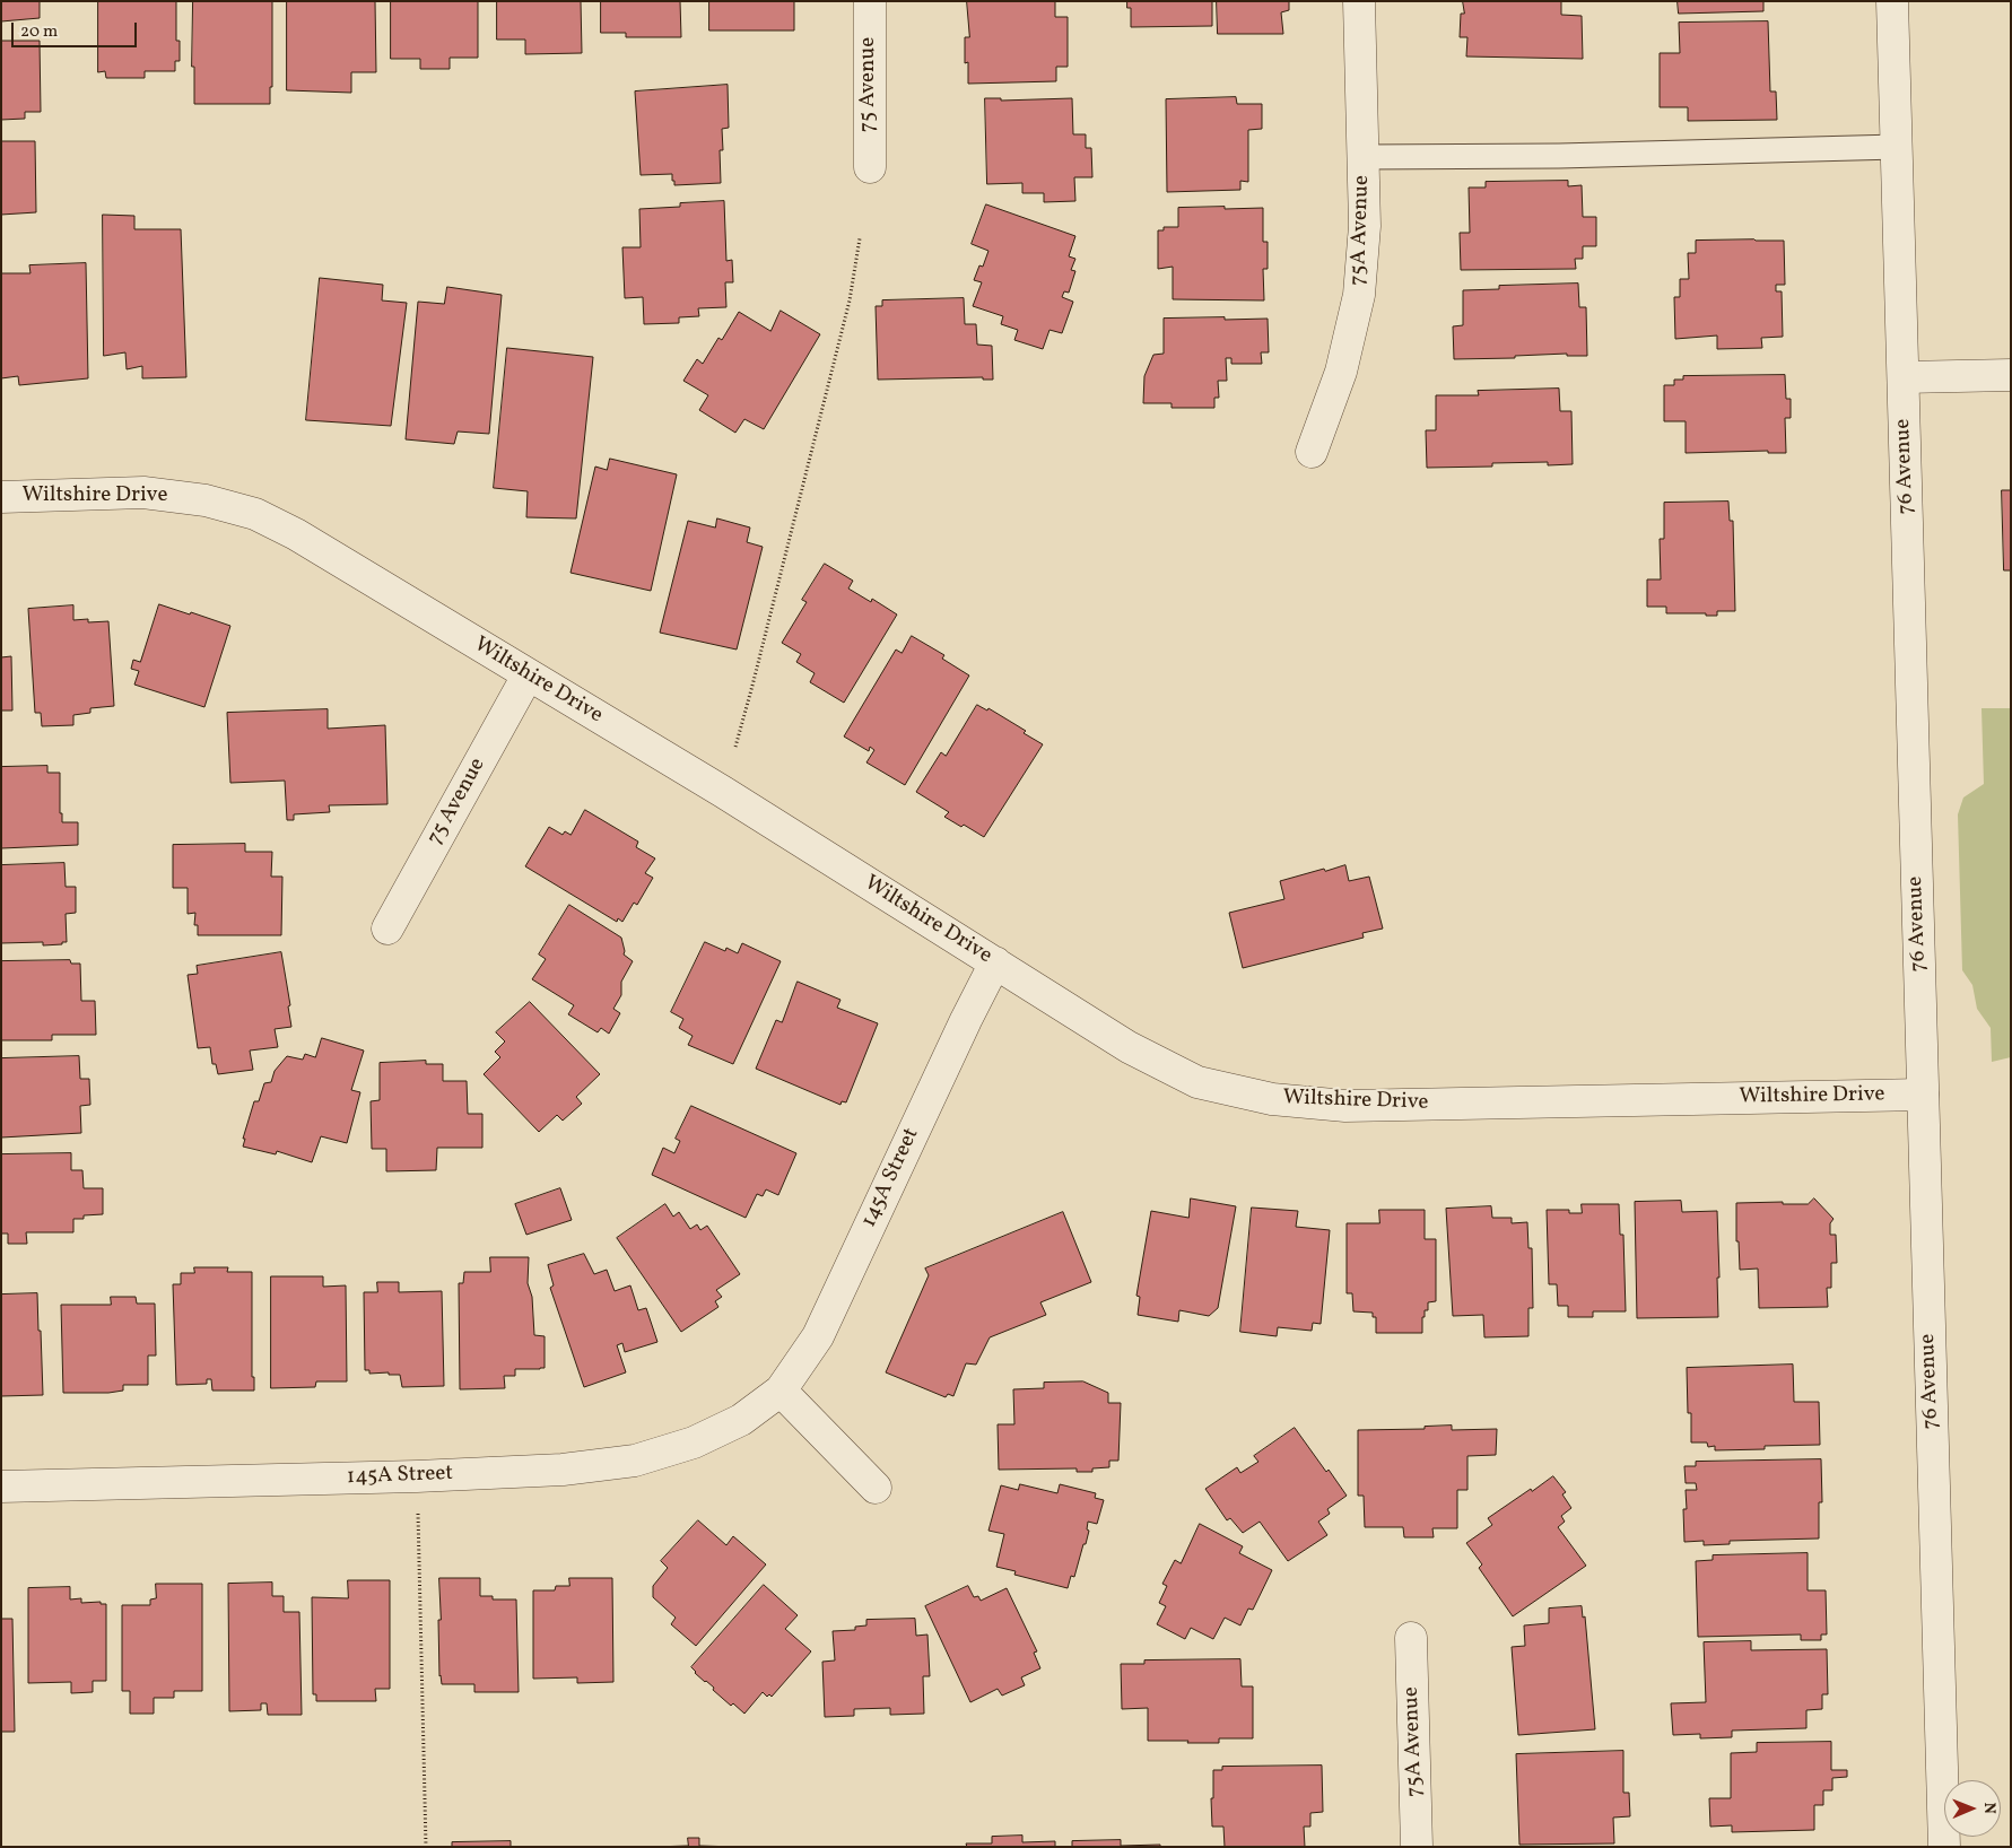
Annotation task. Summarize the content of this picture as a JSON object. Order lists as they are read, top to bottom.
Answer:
{
  "streets": {
    "street": [
      "75 Avenue",
      "75A Avenue",
      "76 Avenue",
      "Wiltshire Drive",
      "145A Street"
    ]
  },
  "crossings": [
    ["75 Avenue", "Wiltshire Drive"],
    ["76 Avenue", "Wiltshire Drive"],
    ["Wiltshire Drive", "145A Street"]
  ],
  "scale_bar": "20 m",
  "north": "right"
}
